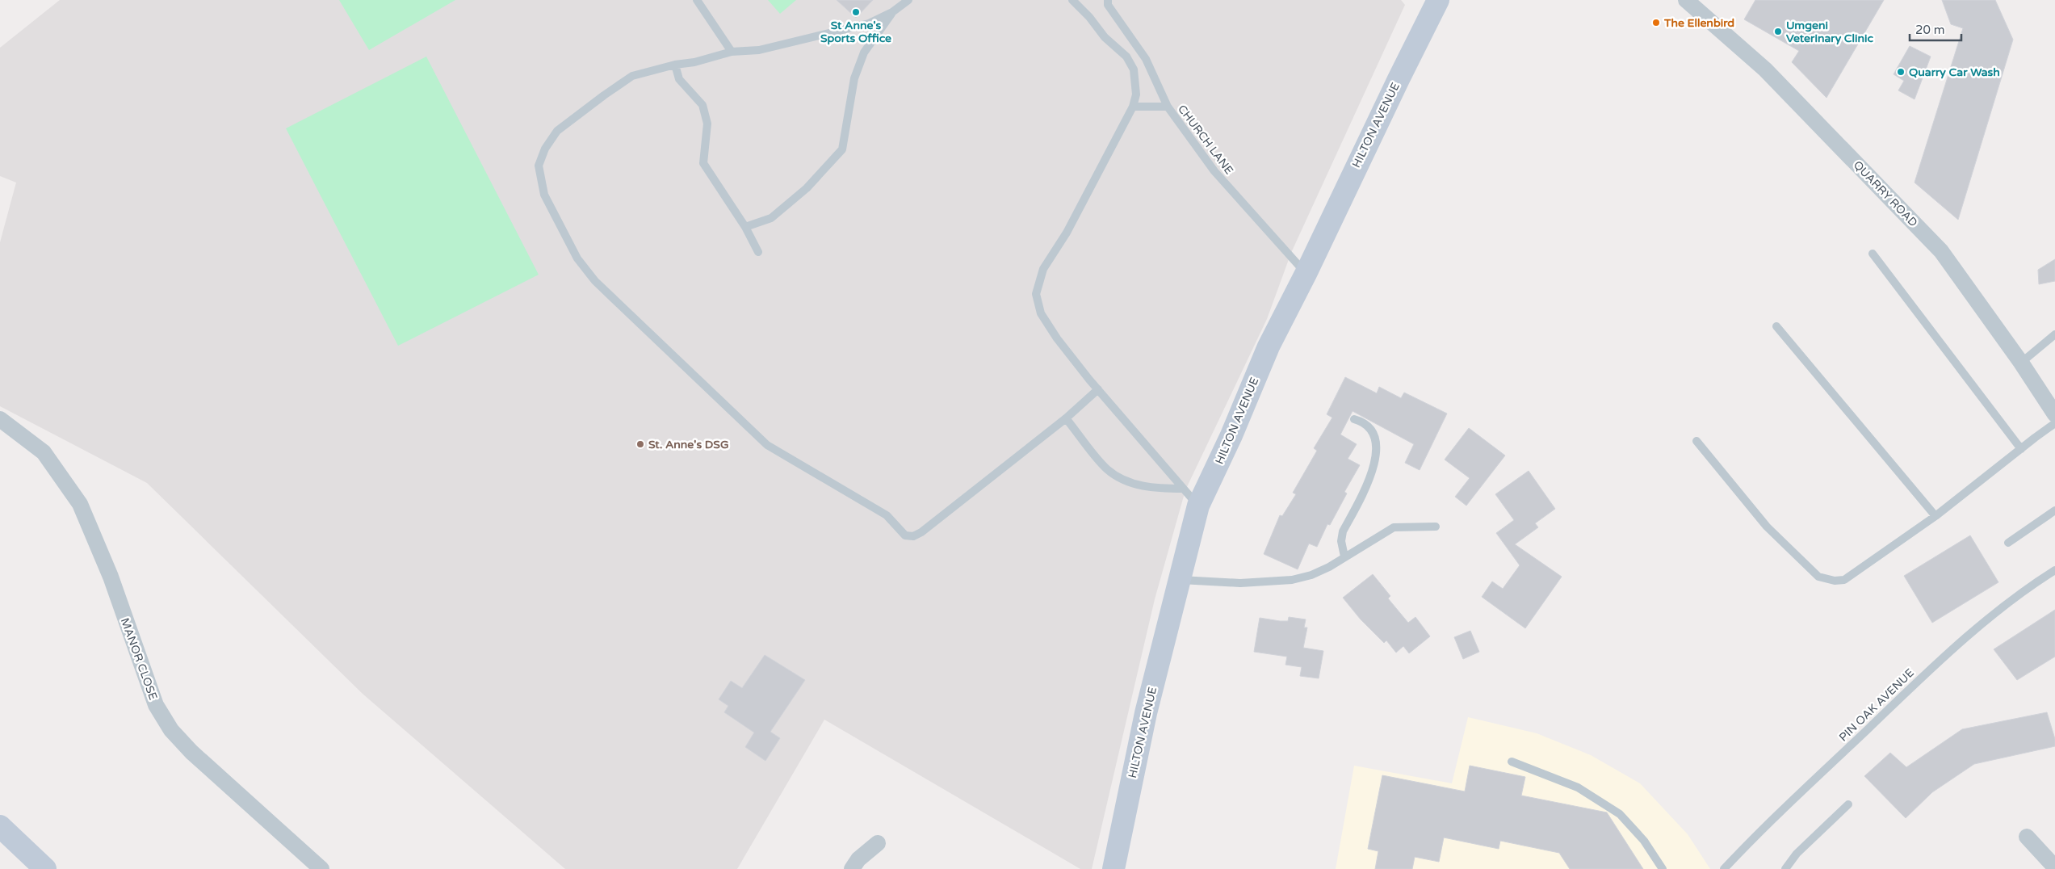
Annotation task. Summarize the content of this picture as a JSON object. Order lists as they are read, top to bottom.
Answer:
{
  "streets": {
    "street": ["HILTON AVENUE", "QUARRY ROAD", "MANOR CLOSE"],
    "lane": ["CHURCH LANE", "PIN OAK AVENUE"]
  },
  "crossings": [
    ["HILTON AVENUE", "CHURCH LANE"]
  ],
  "places": [
    "St Anne's Sports Office",
    "The Ellenbird",
    "Umgeni Veterinary Clinic",
    "Quarry Car Wash",
    "St. Anne's DSG"
  ],
  "scale_bar": "20 m"
}
